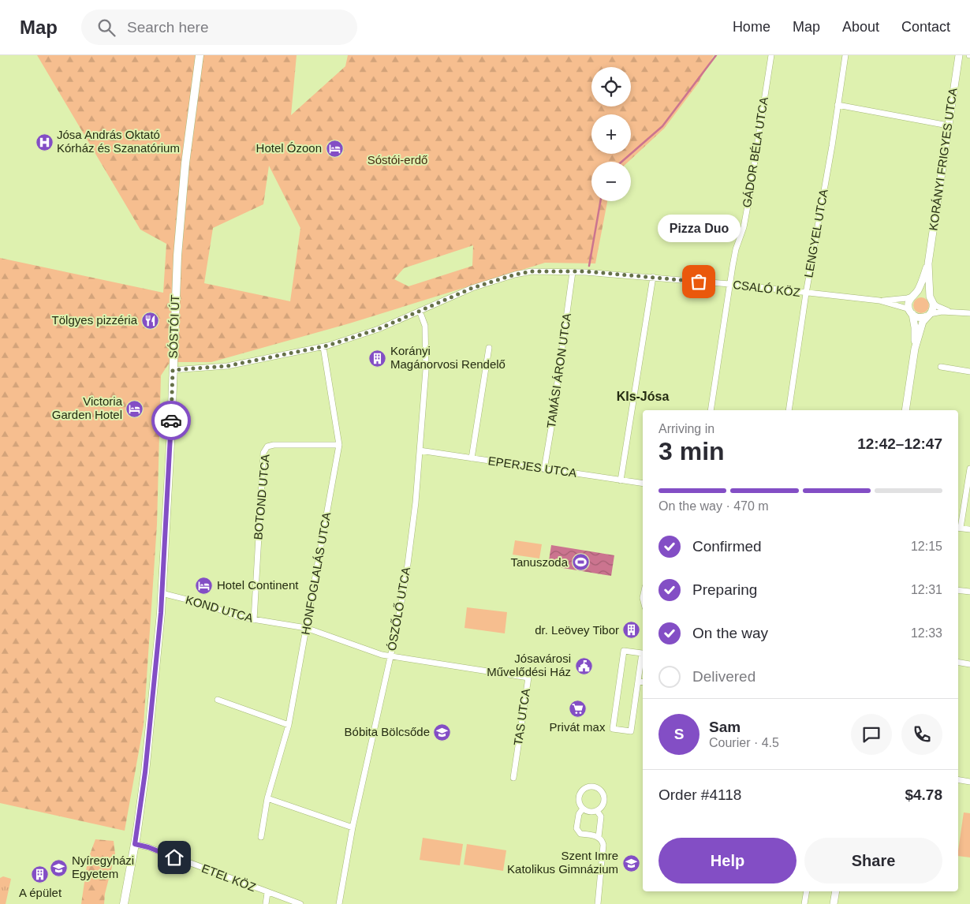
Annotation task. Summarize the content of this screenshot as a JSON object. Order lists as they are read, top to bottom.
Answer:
{
  "streets": {
    "main road": ["SÓSTÓI ÚT"],
    "street": [
      "GÁDOR BÉLA UTCA",
      "KORÁNYI FRIGYES UTCA",
      "LENGYEL UTCA",
      "CSALÓ KÖZ",
      "TAMÁSI ÁRON UTCA",
      "EPERJES UTCA",
      "BOTOND UTCA",
      "HONFOGLALÁS UTCA",
      "KOND UTCA",
      "ÓSZŐLŐ UTCA",
      "TAS UTCA",
      "ETEL KÖZ"
    ]
  },
  "crossings": [
    ["GÁDOR BÉLA UTCA", "CSALÓ KÖZ"],
    ["KORÁNYI FRIGYES UTCA", "CSALÓ KÖZ"],
    ["LENGYEL UTCA", "CSALÓ KÖZ"],
    ["CSALÓ KÖZ", "SÓSTÓI ÚT"],
    ["CSALÓ KÖZ", "TAMÁSI ÁRON UTCA"],
    ["CSALÓ KÖZ", "HONFOGLALÁS UTCA"],
    ["CSALÓ KÖZ", "ÓSZŐLŐ UTCA"],
    ["SÓSTÓI ÚT", "KOND UTCA"],
    ["SÓSTÓI ÚT", "ETEL KÖZ"],
    ["TAMÁSI ÁRON UTCA", "EPERJES UTCA"],
    ["EPERJES UTCA", "ÓSZŐLŐ UTCA"],
    ["BOTOND UTCA", "HONFOGLALÁS UTCA"],
    ["BOTOND UTCA", "KOND UTCA"],
    ["HONFOGLALÁS UTCA", "KOND UTCA"],
    ["KOND UTCA", "ÓSZŐLŐ UTCA"],
    ["KOND UTCA", "TAS UTCA"],
    ["ÓSZŐLŐ UTCA", "TAS UTCA"]
  ],
  "districts": ["KIs-Jósa"],
  "parks": ["Sóstói-erdő"],
  "places": {
    "hospital": ["Jósa András Oktató Kórház és Szanatórium"],
    "hotel": ["Hotel Ózoon", "Victoria Garden Hotel", "Hotel Continent"],
    "other": ["Pizza Duo"],
    "restaurant": ["Tölgyes pizzéria"],
    "building": ["Korányi Magánorvosi Rendelő", "dr. Leövey Tibor", "A épület"],
    "sports": ["Tanuszoda"],
    "public building": ["Jósavárosi Művelődési Ház"],
    "supermarket": ["Privát max"],
    "school or university": ["Bóbita Bölcsőde", "Szent Imre Katolikus Gimnázium", "Nyíregyházi Egyetem"]
  },
  "page": {
    "header": "Map",
    "search": "Search here",
    "nav": [
      "Home",
      "Map",
      "About",
      "Contact"
    ],
    "map_buttons": ["+", "−"],
    "bubble": "Pizza Duo",
    "heading": ["3 min", "Arriving in", "12:42–12:47"],
    "panel": [
      "Sam",
      "Courier · 4.5",
      "Order #4118",
      "$4.78"
    ],
    "bar": "On the way · 470 m",
    "list": [
      ["Confirmed", "12:15"],
      ["Preparing", "12:31"],
      ["On the way", "12:33"],
      "Delivered"
    ],
    "round": "S",
    "buttons": ["Help", "Share"]
  }
}
